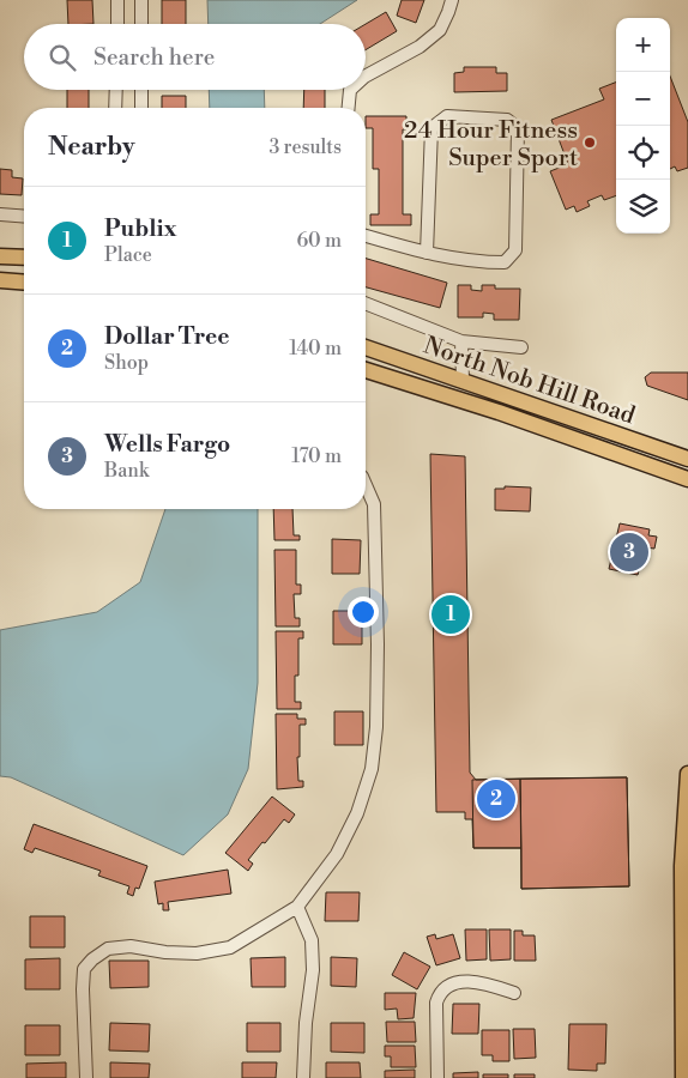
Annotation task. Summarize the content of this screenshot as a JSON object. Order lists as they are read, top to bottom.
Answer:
{
  "streets": {
    "main road": ["North Nob Hill Road"]
  },
  "places": ["24 Hour Fitness Super Sport"],
  "page": {
    "map_buttons": ["+", "−"],
    "search": "Search here",
    "heading": ["Nearby", "3 results"],
    "list": [
      {
        "mark": "1",
        "name": "Publix",
        "note": "Place",
        "value": "60 m"
      },
      {
        "mark": "2",
        "name": "Dollar Tree",
        "note": "Shop",
        "value": "140 m"
      },
      {
        "mark": "3",
        "name": "Wells Fargo",
        "note": "Bank",
        "value": "170 m"
      }
    ],
    "pins": ["3", "1", "2"]
  }
}
